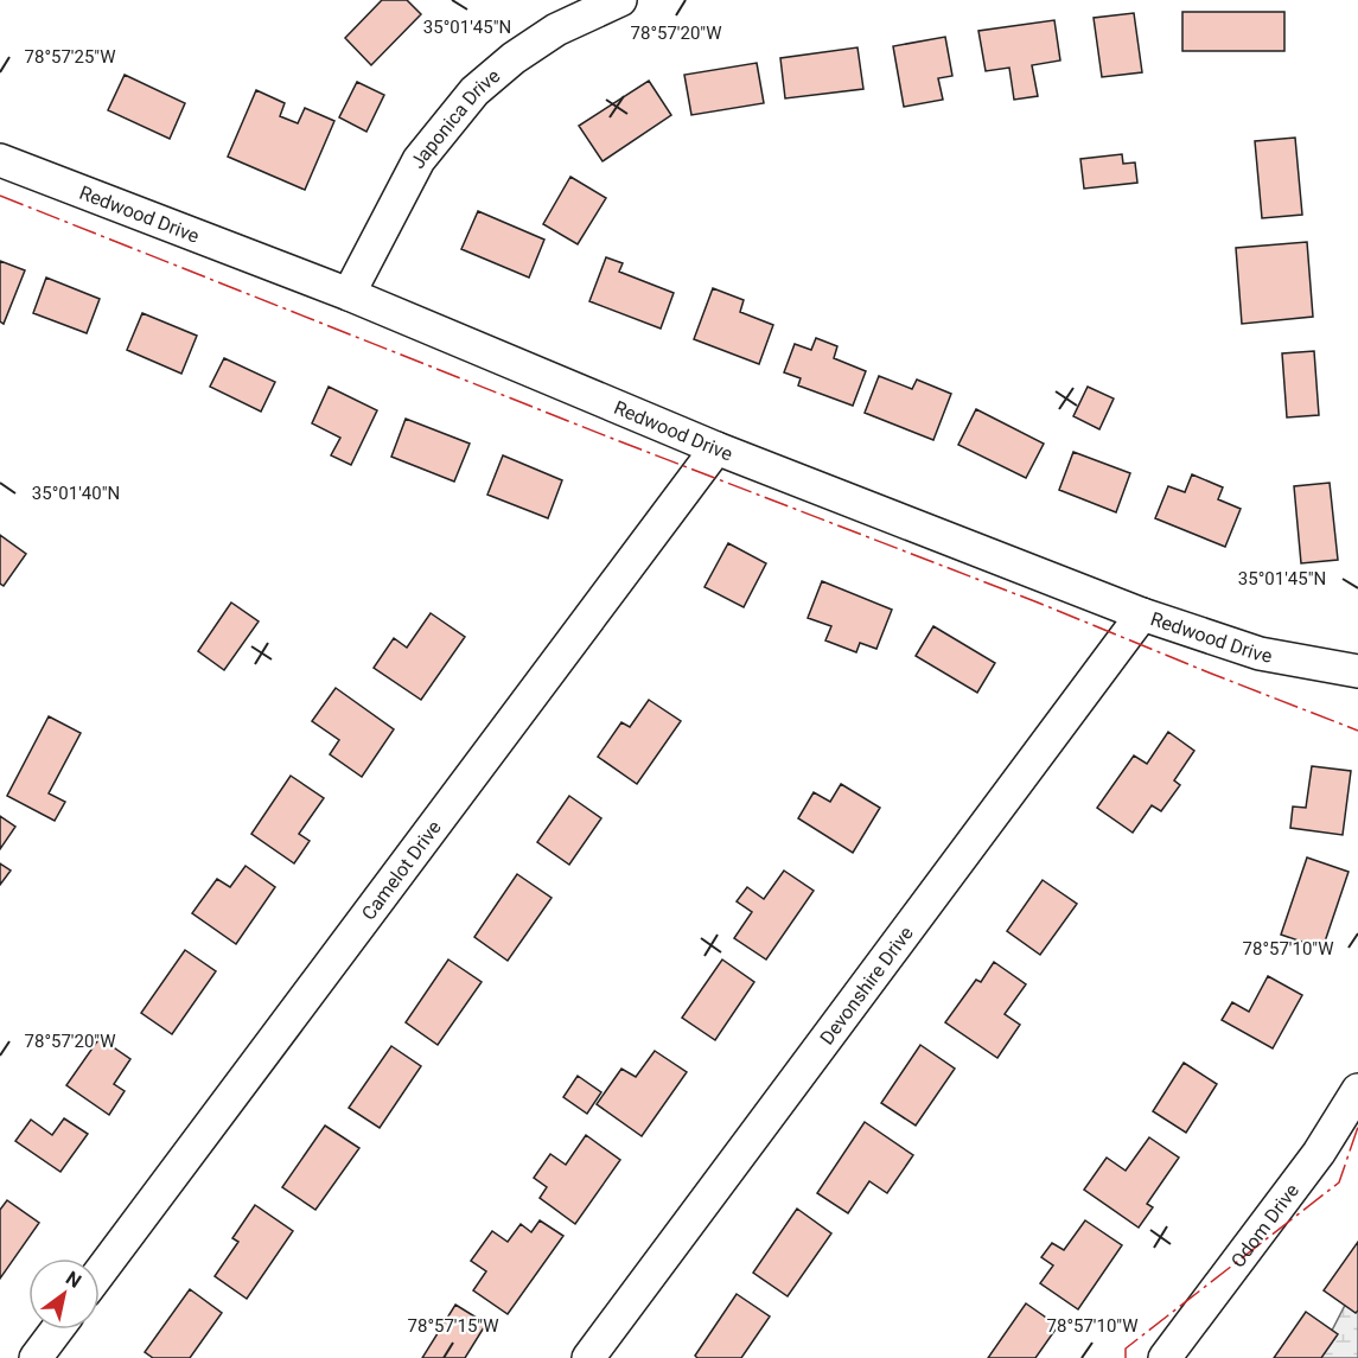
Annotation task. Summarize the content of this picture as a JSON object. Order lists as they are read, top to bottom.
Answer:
{
  "streets": {
    "street": [
      "Japonica Drive",
      "Redwood Drive",
      "Camelot Drive",
      "Devonshire Drive",
      "Odom Drive"
    ]
  },
  "crossings": [
    ["Japonica Drive", "Redwood Drive"],
    ["Redwood Drive", "Camelot Drive"],
    ["Redwood Drive", "Devonshire Drive"]
  ],
  "north": "top right",
  "coordinates": [
    "35°01'45\"N",
    "78°57'20\"W",
    "78°57'25\"W",
    "35°01'40\"N",
    "78°57'10\"W",
    "78°57'15\"W"
  ]
}
